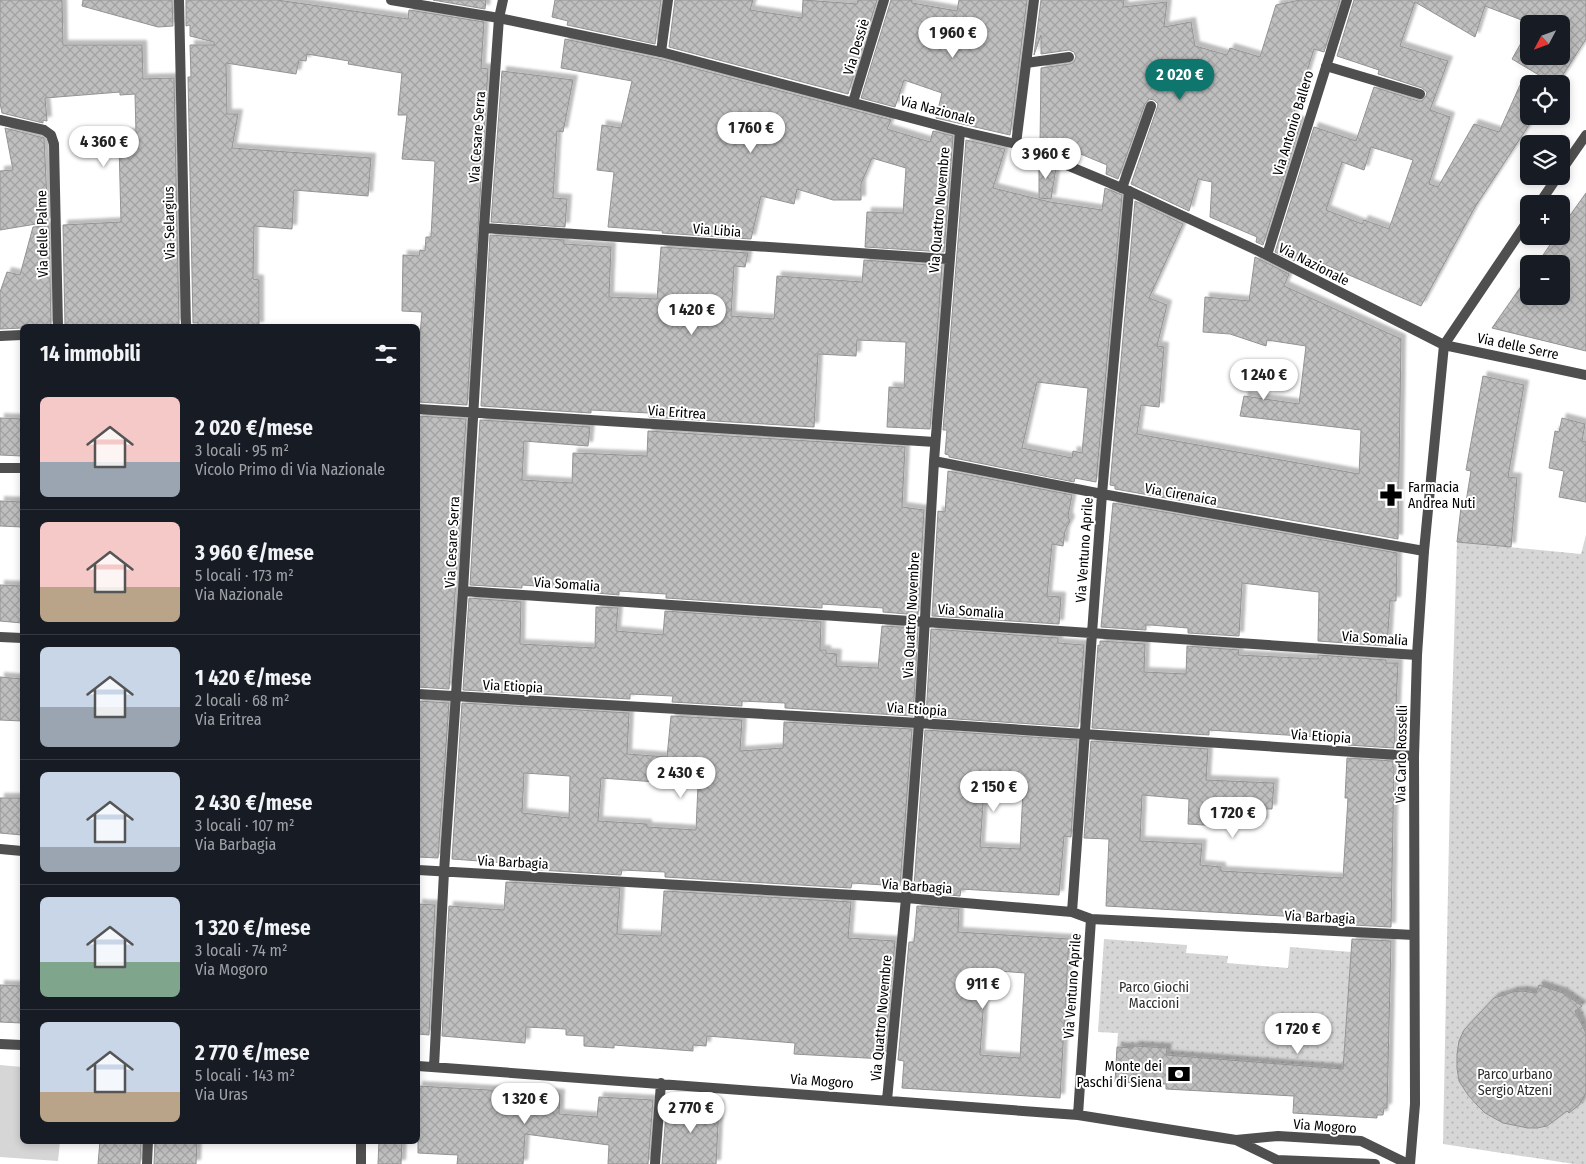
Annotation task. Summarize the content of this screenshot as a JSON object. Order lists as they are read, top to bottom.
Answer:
{
  "streets": {
    "street": [
      "Via Dessiè",
      "Via Nazionale",
      "Via Antonio Ballero",
      "Via Cesare Serra",
      "Via Quattro Novembre",
      "Via Selargius",
      "Via Libia",
      "Via delle Palme",
      "Via delle Serre",
      "Via Eritrea",
      "Via Cirenaica",
      "Via Ventuno Aprile",
      "Via Somalia",
      "Via Etiopia",
      "Via Carlo Rosselli",
      "Via Barbagia",
      "Via Mogoro"
    ]
  },
  "crossings": [
    ["Via Dessiè", "Via Nazionale"],
    ["Via Nazionale", "Via Antonio Ballero"],
    ["Via Nazionale", "Via Cesare Serra"],
    ["Via Nazionale", "Via Quattro Novembre"],
    ["Via Nazionale", "Via delle Serre"],
    ["Via Nazionale", "Via Ventuno Aprile"],
    ["Via Nazionale", "Via Carlo Rosselli"],
    ["Via Cesare Serra", "Via Libia"],
    ["Via Cesare Serra", "Via Eritrea"],
    ["Via Cesare Serra", "Via Somalia"],
    ["Via Cesare Serra", "Via Etiopia"],
    ["Via Cesare Serra", "Via Barbagia"],
    ["Via Cesare Serra", "Via Mogoro"],
    ["Via Quattro Novembre", "Via Libia"],
    ["Via Quattro Novembre", "Via Eritrea"],
    ["Via Quattro Novembre", "Via Cirenaica"],
    ["Via Quattro Novembre", "Via Somalia"],
    ["Via Quattro Novembre", "Via Etiopia"],
    ["Via Quattro Novembre", "Via Barbagia"],
    ["Via Quattro Novembre", "Via Mogoro"],
    ["Via delle Serre", "Via Carlo Rosselli"],
    ["Via Cirenaica", "Via Ventuno Aprile"],
    ["Via Cirenaica", "Via Carlo Rosselli"],
    ["Via Ventuno Aprile", "Via Somalia"],
    ["Via Ventuno Aprile", "Via Etiopia"],
    ["Via Ventuno Aprile", "Via Barbagia"],
    ["Via Ventuno Aprile", "Via Mogoro"],
    ["Via Somalia", "Via Carlo Rosselli"],
    ["Via Etiopia", "Via Carlo Rosselli"],
    ["Via Carlo Rosselli", "Via Barbagia"],
    ["Via Carlo Rosselli", "Via Mogoro"]
  ],
  "parks": ["Parco Giochi Maccioni", "Parco urbano Sergio Atzeni"],
  "places": {
    "pharmacy": ["Farmacia Andrea Nuti"],
    "bank": ["Monte dei Paschi di Siena"]
  },
  "north": "bottom left",
  "page": {
    "map_buttons": ["+", "−"],
    "price": [
      "1 960 €",
      "2 020 €",
      "1 760 €",
      "4 360 €",
      "3 960 €",
      "1 420 €",
      "1 240 €",
      "2 430 €",
      "2 150 €",
      "1 720 €",
      "911 €",
      "1 720 €",
      "1 320 €",
      "2 770 €"
    ],
    "heading": "14 immobili",
    "list": [
      {
        "name": "2 020 €/mese",
        "note": "3 locali · 95 m² · Vicolo Primo di Via Nazionale"
      },
      {
        "name": "3 960 €/mese",
        "note": "5 locali · 173 m² · Via Nazionale"
      },
      {
        "name": "1 420 €/mese",
        "note": "2 locali · 68 m² · Via Eritrea"
      },
      {
        "name": "2 430 €/mese",
        "note": "3 locali · 107 m² · Via Barbagia"
      },
      {
        "name": "1 320 €/mese",
        "note": "3 locali · 74 m² · Via Mogoro"
      },
      {
        "name": "2 770 €/mese",
        "note": "5 locali · 143 m² · Via Uras"
      }
    ]
  }
}
